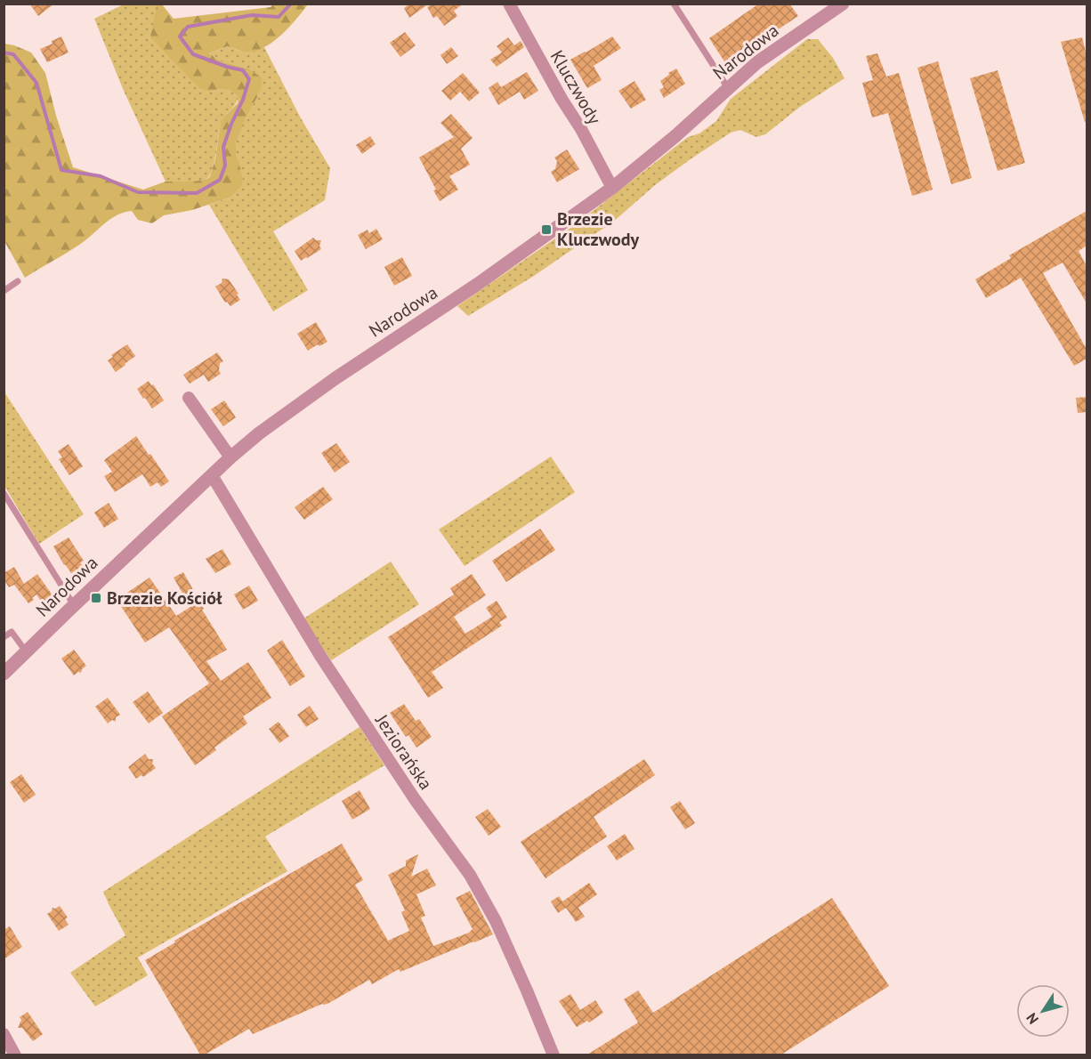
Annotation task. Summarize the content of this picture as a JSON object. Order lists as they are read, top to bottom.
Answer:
{
  "streets": {
    "street": ["Narodowa", "Kluczwody", "Jeziorańska"]
  },
  "crossings": [
    ["Narodowa", "Kluczwody"],
    ["Narodowa", "Jeziorańska"]
  ],
  "places": {
    "transit": ["Brzezie Kluczwody", "Brzezie Kościół"]
  },
  "north": "bottom left"
}
